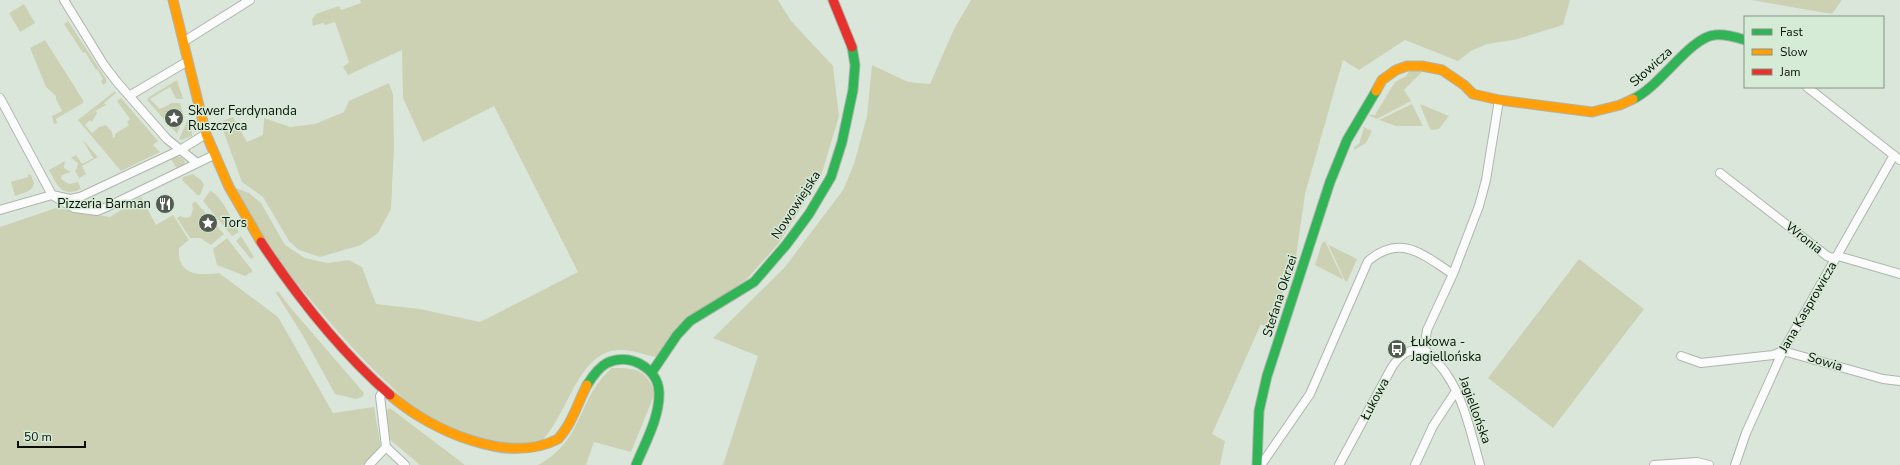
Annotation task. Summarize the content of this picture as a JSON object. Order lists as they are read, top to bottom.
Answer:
{
  "streets": {
    "street": [
      "Słowicza",
      "Nowowiejska",
      "Wronia",
      "Stefana Okrzei",
      "Jana Kasprowicza",
      "Sowia",
      "Łukowa",
      "Jagiellońska"
    ]
  },
  "crossings": [
    ["Słowicza", "Stefana Okrzei"],
    ["Wronia", "Jana Kasprowicza"],
    ["Jana Kasprowicza", "Sowia"],
    ["Łukowa", "Jagiellońska"]
  ],
  "places": {
    "place": ["Skwer Ferdynanda Ruszczyca", "Tors"],
    "restaurant": ["Pizzeria Barman"],
    "bus stop": ["Łukowa - Jagiellońska"]
  },
  "legend": ["Fast", "Slow", "Jam"],
  "scale_bar": "50 m"
}
